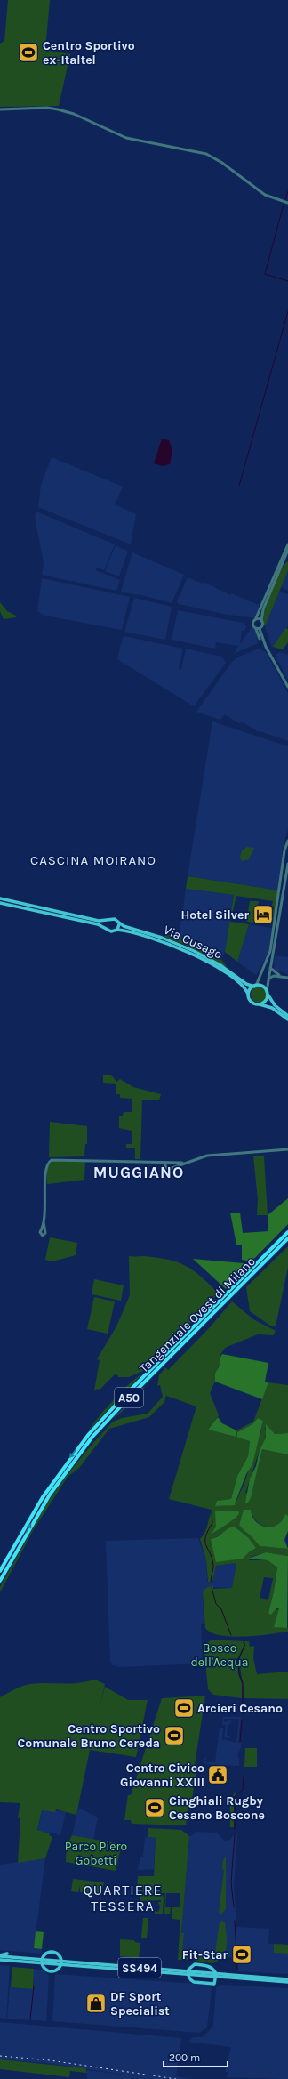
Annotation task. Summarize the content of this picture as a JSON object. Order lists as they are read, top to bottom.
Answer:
{
  "streets": {
    "highway": ["Tangenziale Ovest di Milano", "A50"],
    "main road": ["Via Cusago", "SS494"]
  },
  "districts": ["CASCINA MOIRANO", "MUGGIANO", "QUARTIERE TESSERA"],
  "parks": ["Bosco dell'Acqua", "Parco Piero Gobetti"],
  "places": {
    "sports": [
      "Centro Sportivo ex-Italtel",
      "Arcieri Cesano",
      "Centro Sportivo Comunale Bruno Cereda",
      "Cinghiali Rugby Cesano Boscone",
      "Fit-Star"
    ],
    "hotel": ["Hotel Silver"],
    "public building": ["Centro Civico Giovanni XXIII"],
    "shop": ["DF Sport Specialist"]
  },
  "scale_bar": "200 m"
}
